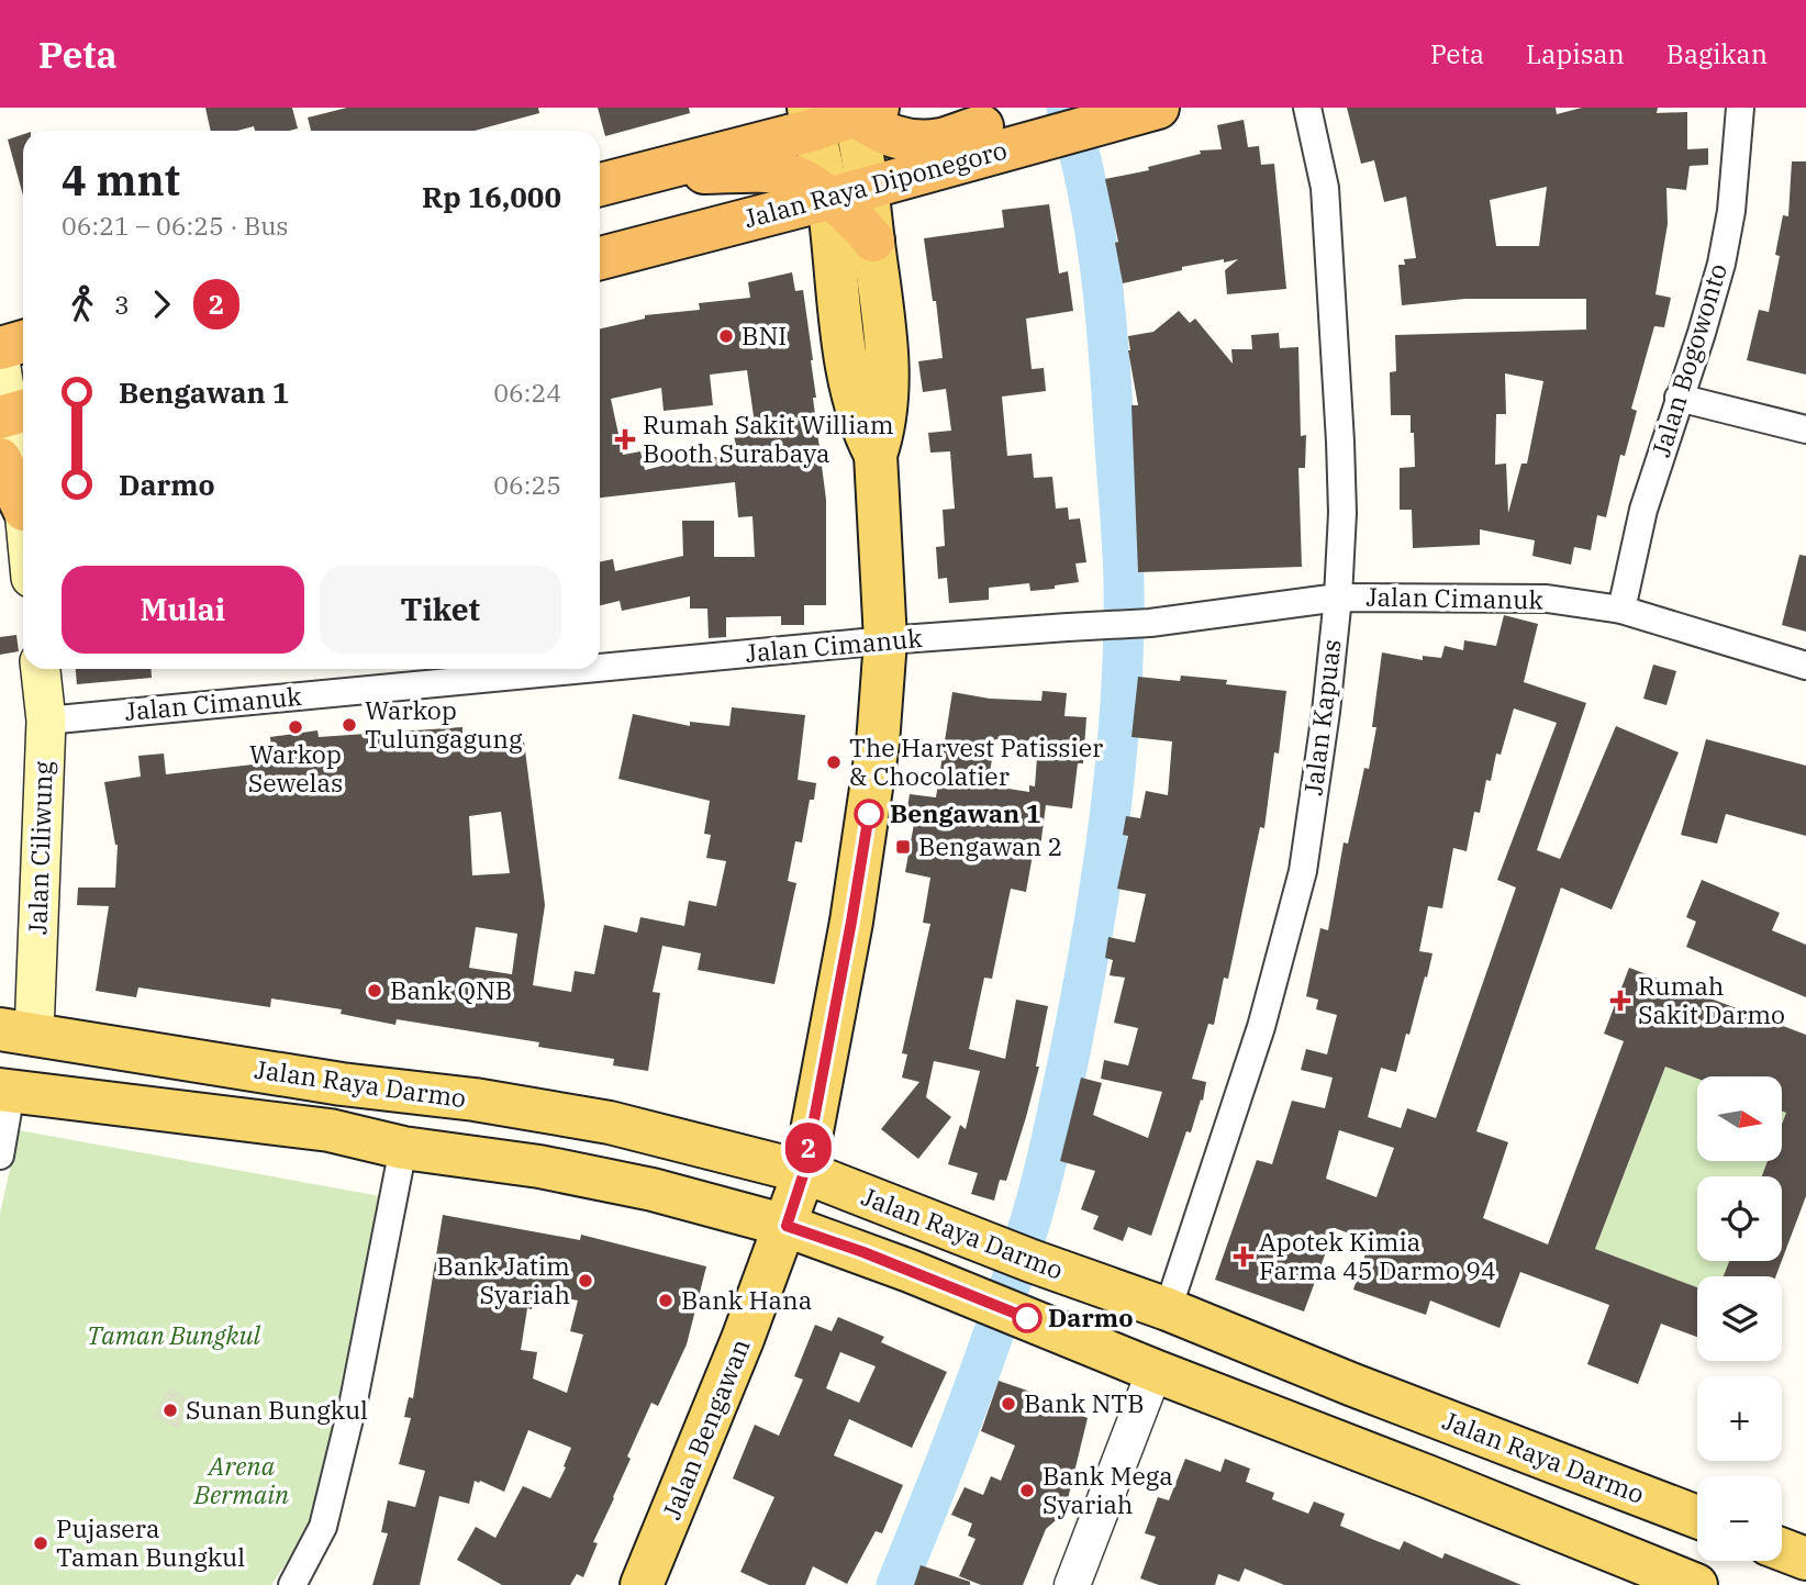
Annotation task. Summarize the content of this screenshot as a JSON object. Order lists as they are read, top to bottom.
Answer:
{
  "streets": {
    "highway": ["Jalan Raya Diponegoro"],
    "main road": ["Jalan Ciliwung", "Jalan Raya Darmo", "Jalan Bengawan"],
    "street": ["Jalan Bogowonto", "Jalan Cimanuk", "Jalan Kapuas"]
  },
  "crossings": [
    ["Jalan Raya Diponegoro", "Jalan Bengawan"],
    ["Jalan Bogowonto", "Jalan Cimanuk"],
    ["Jalan Cimanuk", "Jalan Kapuas"],
    ["Jalan Cimanuk", "Jalan Ciliwung"],
    ["Jalan Cimanuk", "Jalan Bengawan"],
    ["Jalan Kapuas", "Jalan Raya Darmo"],
    ["Jalan Ciliwung", "Jalan Raya Darmo"],
    ["Jalan Raya Darmo", "Jalan Bengawan"]
  ],
  "parks": ["Taman Bungkul", "Arena Bermain"],
  "places": {
    "other": [
      "BNI",
      "Warkop Tulungagung",
      "Warkop Sewelas",
      "The Harvest Patissier & Chocolatier",
      "Bengawan 1",
      "Bank QNB",
      "Bank Jatim Syariah",
      "Bank Hana",
      "Darmo",
      "Bank NTB",
      "Sunan Bungkul",
      "Bank Mega Syariah",
      "Pujasera Taman Bungkul"
    ],
    "health": ["Rumah Sakit William Booth Surabaya", "Rumah Sakit Darmo", "Apotek Kimia Farma 45 Darmo 94"],
    "transit": ["Bengawan 2"]
  },
  "lines": ["bus line 2"],
  "north": "right",
  "page": {
    "header": "Peta",
    "nav": ["Peta", "Lapisan", "Bagikan"],
    "on_map": "2",
    "heading": ["4 mnt", "06:21 – 06:25 · Bus", "Rp 16,000"],
    "legs": ["3", "2"],
    "list": [
      {
        "name": "Bengawan 1",
        "value": "06:24"
      },
      {
        "name": "Darmo",
        "value": "06:25"
      }
    ],
    "buttons": ["Mulai", "Tiket"],
    "map_buttons": ["+", "−"]
  }
}
